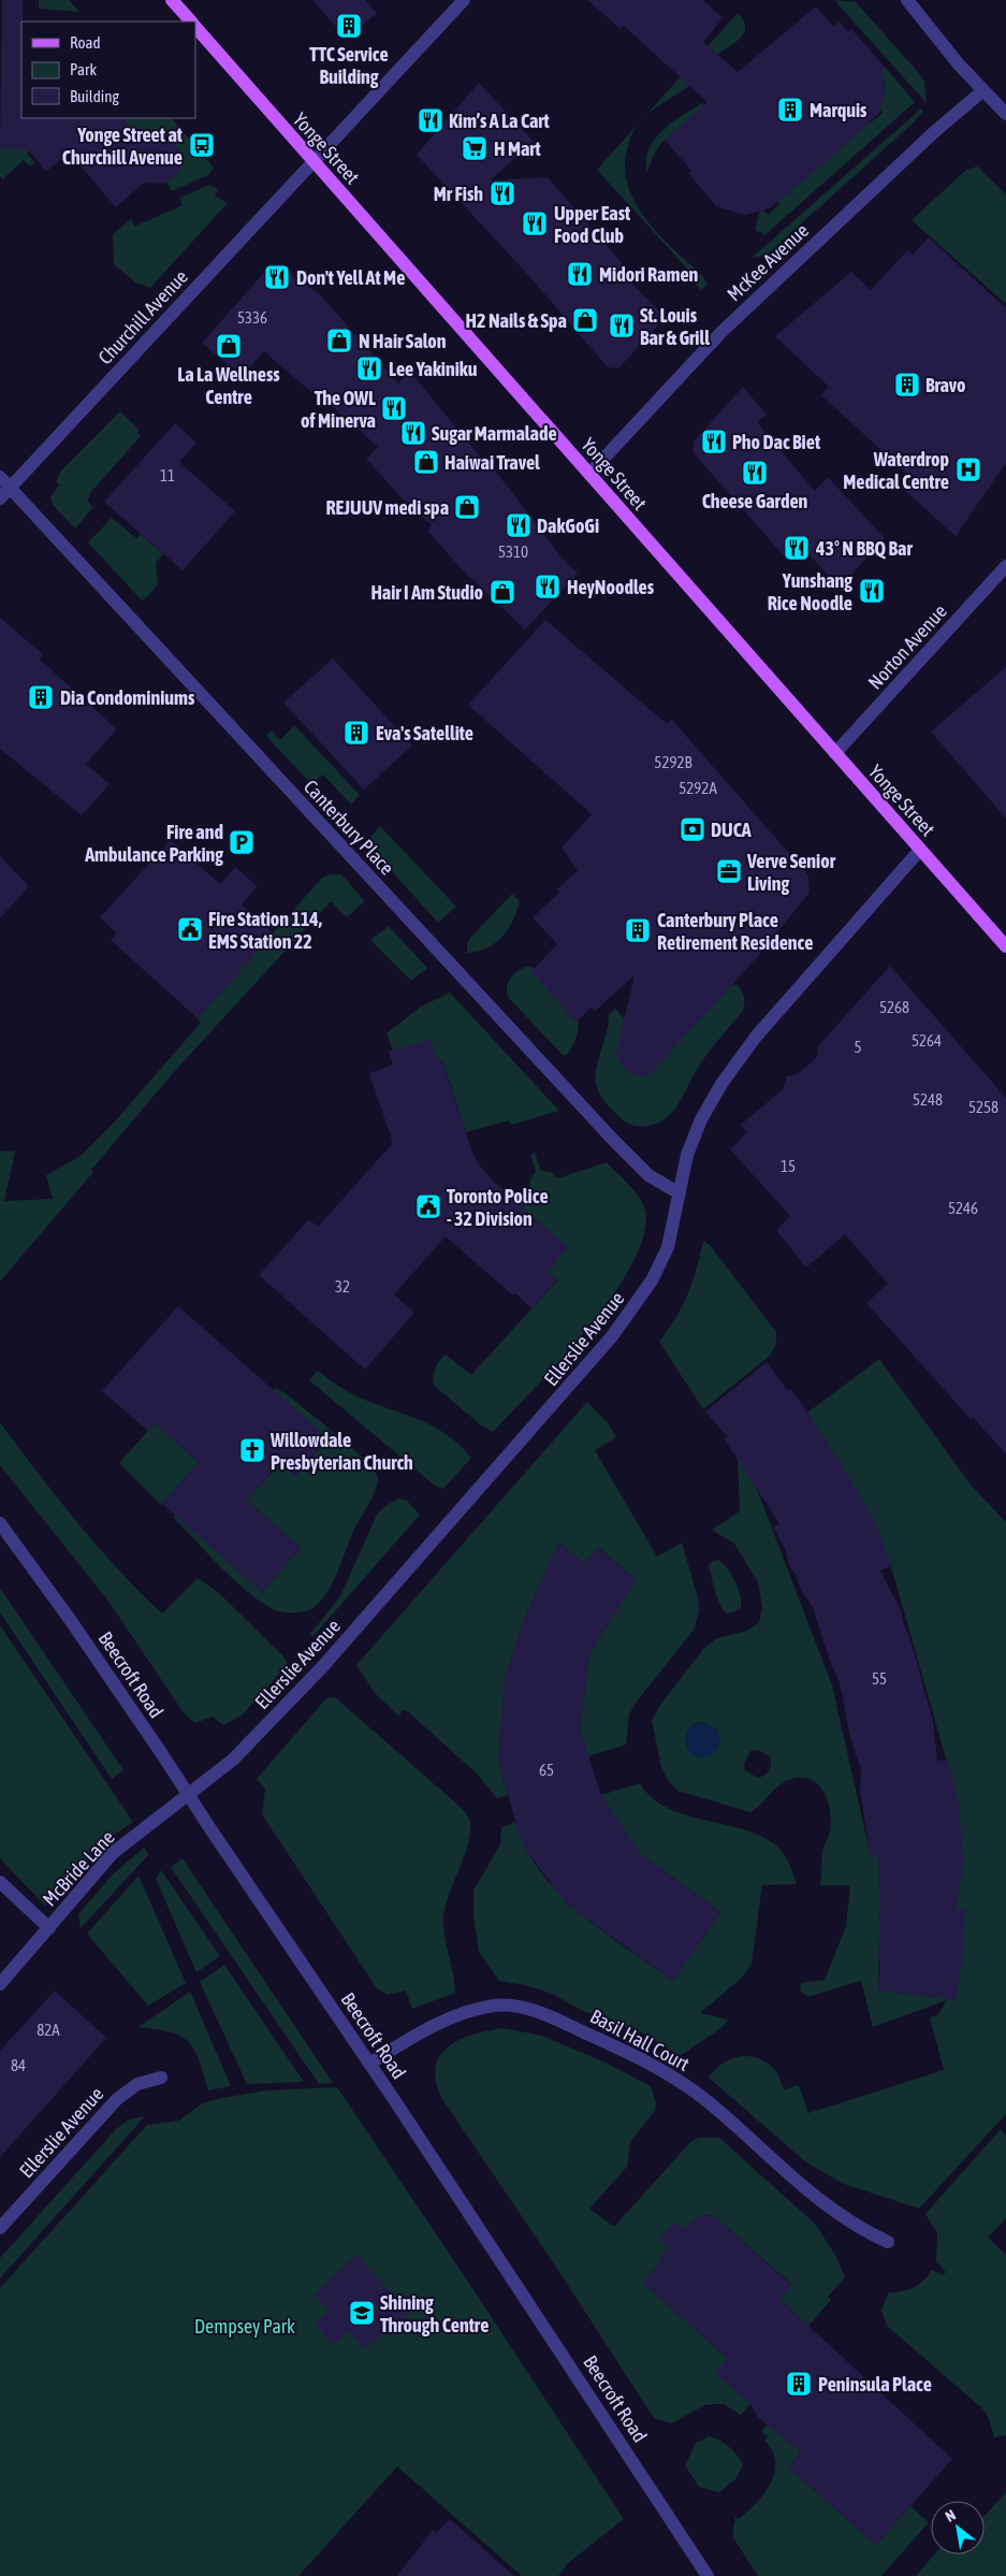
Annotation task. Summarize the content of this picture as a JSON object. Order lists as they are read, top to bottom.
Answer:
{
  "streets": {
    "main road": ["Yonge Street"],
    "street": [
      "McKee Avenue",
      "Churchill Avenue",
      "Norton Avenue",
      "Canterbury Place",
      "Ellerslie Avenue",
      "Beecroft Road",
      "McBride Lane",
      "Basil Hall Court"
    ]
  },
  "crossings": [
    ["Yonge Street", "McKee Avenue"],
    ["Yonge Street", "Churchill Avenue"],
    ["Yonge Street", "Norton Avenue"],
    ["Yonge Street", "Ellerslie Avenue"],
    ["Churchill Avenue", "Canterbury Place"],
    ["Canterbury Place", "Ellerslie Avenue"],
    ["Ellerslie Avenue", "Beecroft Road"],
    ["Ellerslie Avenue", "McBride Lane"],
    ["Beecroft Road", "McBride Lane"],
    ["Beecroft Road", "Basil Hall Court"]
  ],
  "parks": ["Dempsey Park"],
  "places": {
    "building": [
      "TTC Service Building",
      "Marquis",
      "Bravo",
      "Dia Condominiums",
      "Eva's Satellite",
      "Canterbury Place Retirement Residence",
      "Peninsula Place"
    ],
    "restaurant": [
      "Kim’s A La Cart",
      "Mr Fish",
      "Upper East Food Club",
      "Midori Ramen",
      "Don't Yell At Me",
      "St. Louis Bar & Grill",
      "Lee Yakiniku",
      "The OWL of Minerva",
      "Sugar Marmalade",
      "Pho Dac Biet",
      "Cheese Garden",
      "DakGoGi",
      "43° N BBQ Bar",
      "HeyNoodles",
      "Yunshang Rice Noodle"
    ],
    "bus stop": ["Yonge Street at Churchill Avenue"],
    "supermarket": ["H Mart"],
    "shop": [
      "H2 Nails & Spa",
      "N Hair Salon",
      "La La Wellness Centre",
      "Haiwai Travel",
      "REJUUV medi spa",
      "Hair I Am Studio"
    ],
    "hospital": ["Waterdrop Medical Centre"],
    "bank": ["DUCA"],
    "parking": ["Fire and Ambulance Parking"],
    "office": ["Verve Senior Living"],
    "public building": ["Fire Station 114, EMS Station 22", "Toronto Police - 32 Division"],
    "church": ["Willowdale Presbyterian Church"],
    "school or university": ["Shining Through Centre"]
  },
  "house_numbers": [
    "5336",
    "11",
    "5310",
    "5292B",
    "5292A",
    "5268",
    "5264",
    "5",
    "5248",
    "5258",
    "15",
    "5246",
    "32",
    "55",
    "65",
    "82A",
    "84"
  ],
  "legend": ["Road", "Park", "Building"],
  "north": "top left"
}
